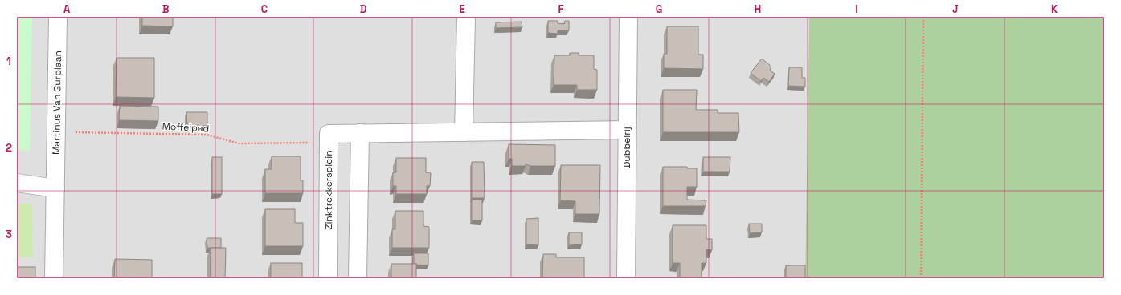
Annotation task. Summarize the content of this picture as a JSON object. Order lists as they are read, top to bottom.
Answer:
{
  "streets": {
    "street": ["Martinus Van Gurplaan", "Dubbelrij", "Zinktrekkersplein"],
    "path": ["Moffelpad"]
  },
  "crossings": [
    ["Moffelpad", "Zinktrekkersplein"],
    ["Dubbelrij", "Zinktrekkersplein"]
  ],
  "grid": {
    "columns": [
      "A",
      "B",
      "C",
      "D",
      "E",
      "F",
      "G",
      "H",
      "I",
      "J",
      "K"
    ],
    "rows": ["1", "2", "3"]
  }
}
